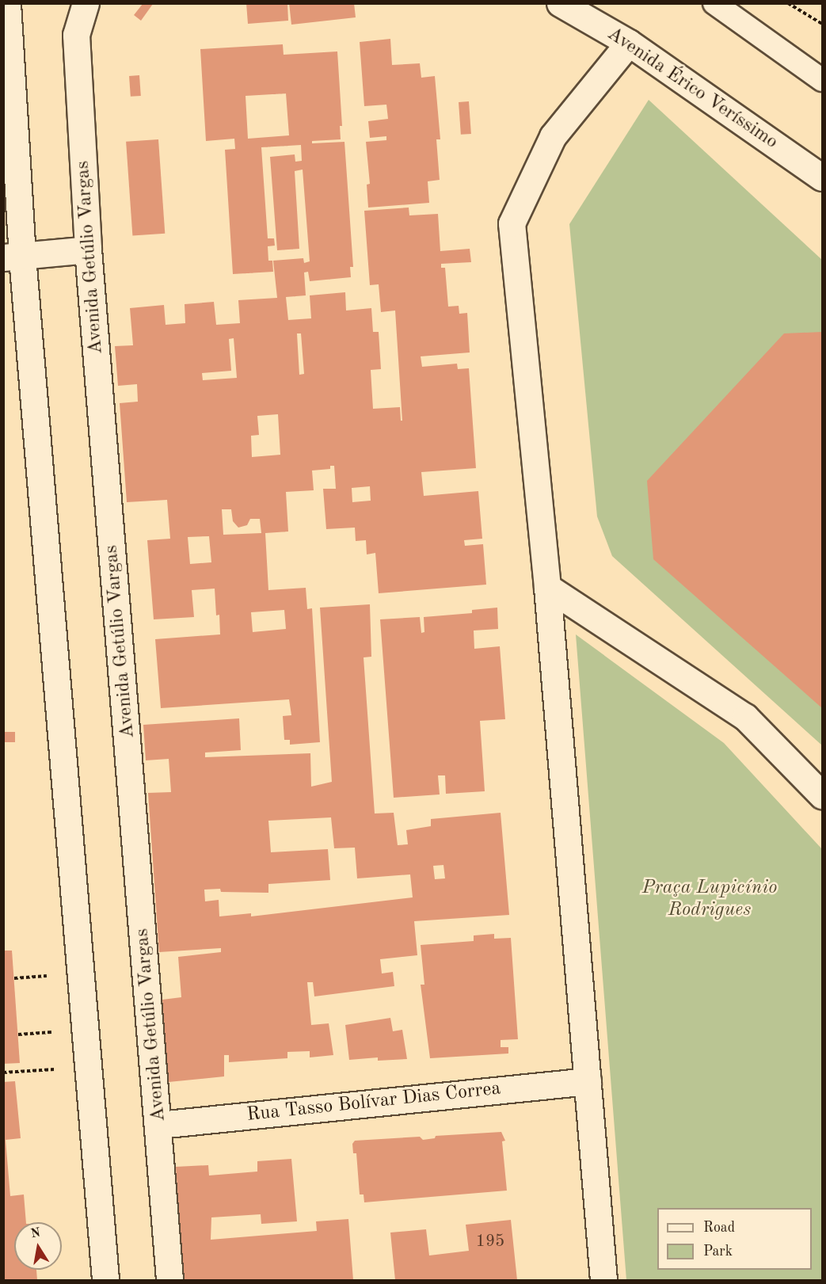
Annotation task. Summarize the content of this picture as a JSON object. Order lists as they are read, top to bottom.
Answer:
{
  "streets": {
    "main road": ["Avenida Érico Veríssimo", "Avenida Getúlio Vargas", "Rua Tasso Bolívar Dias Correa"]
  },
  "crossings": [
    ["Avenida Getúlio Vargas", "Rua Tasso Bolívar Dias Correa"]
  ],
  "parks": ["Praça Lupicínio Rodrigues"],
  "house_numbers": ["195"],
  "legend": ["Road", "Park"],
  "north": "top"
}
